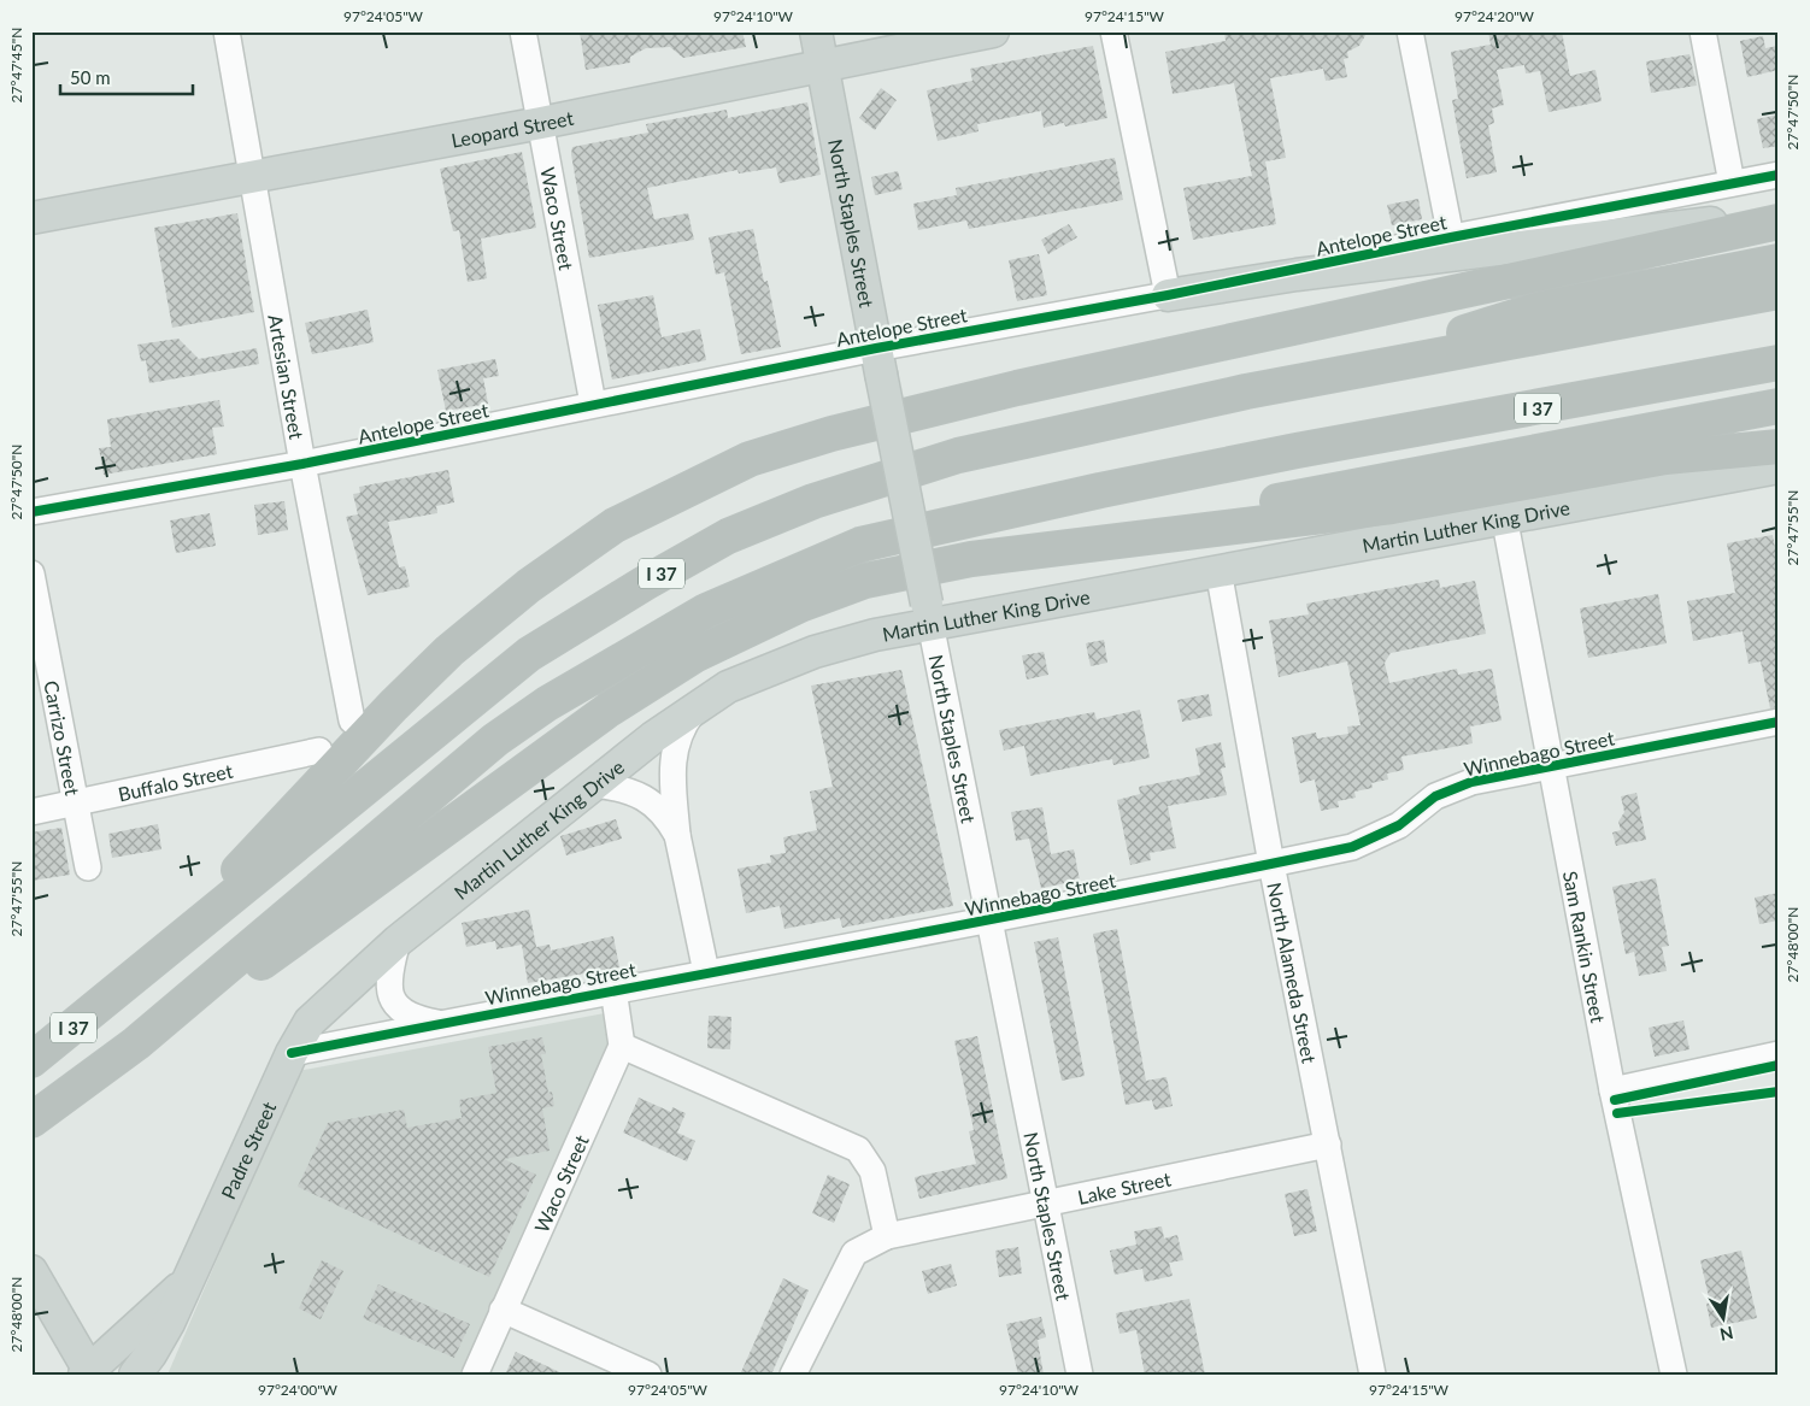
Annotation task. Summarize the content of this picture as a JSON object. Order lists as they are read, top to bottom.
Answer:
{
  "streets": {
    "highway": ["I 37"],
    "main road": [
      "Leopard Street",
      "North Staples Street",
      "Martin Luther King Drive",
      "Padre Street"
    ],
    "street": [
      "Waco Street",
      "Antelope Street",
      "Artesian Street",
      "Carrizo Street",
      "Winnebago Street",
      "Buffalo Street",
      "Sam Rankin Street",
      "North Alameda Street",
      "Lake Street"
    ]
  },
  "crossings": [
    ["Leopard Street", "Waco Street"],
    ["Leopard Street", "North Staples Street"],
    ["Leopard Street", "Artesian Street"],
    ["Waco Street", "Antelope Street"],
    ["North Staples Street", "Antelope Street"],
    ["North Staples Street", "Martin Luther King Drive"],
    ["North Staples Street", "Winnebago Street"],
    ["North Staples Street", "Lake Street"],
    ["Antelope Street", "Artesian Street"],
    ["Martin Luther King Drive", "Sam Rankin Street"],
    ["Martin Luther King Drive", "North Alameda Street"],
    ["Martin Luther King Drive", "Padre Street"],
    ["Carrizo Street", "Buffalo Street"],
    ["Winnebago Street", "Sam Rankin Street"],
    ["Winnebago Street", "North Alameda Street"],
    ["Winnebago Street", "Padre Street"],
    ["North Alameda Street", "Lake Street"]
  ],
  "scale_bar": "50 m",
  "north": "bottom",
  "coordinates": [
    "97°24'05\"W",
    "97°24'10\"W",
    "97°24'15\"W",
    "97°24'20\"W",
    "27°47'45\"N",
    "27°47'50\"N",
    "27°47'55\"N",
    "27°48'00\"N",
    "97°24'00\"W"
  ]
}
